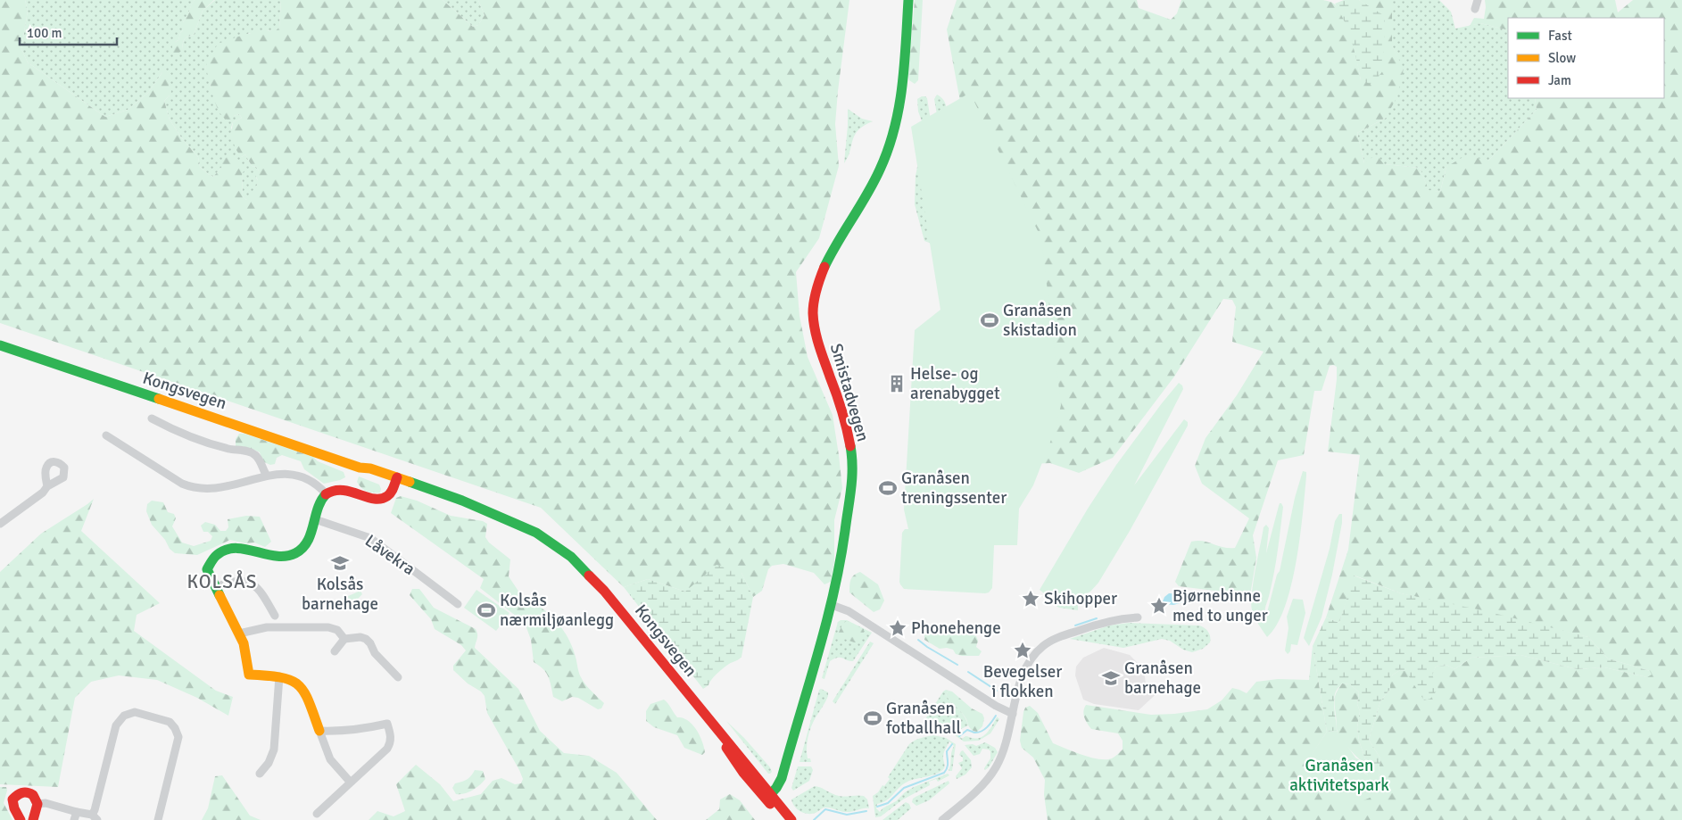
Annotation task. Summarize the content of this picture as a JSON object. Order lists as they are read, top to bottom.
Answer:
{
  "streets": {
    "street": ["Kongsvegen", "Smistadvegen", "Låvekra"]
  },
  "crossings": [
    ["Kongsvegen", "Smistadvegen"]
  ],
  "districts": ["KOLSÅS"],
  "parks": ["Granåsen aktivitetspark"],
  "places": {
    "sports": [
      "Granåsen skistadion",
      "Granåsen treningssenter",
      "Kolsås nærmiljøanlegg",
      "Granåsen fotballhall"
    ],
    "building": ["Helse- og arenabygget"],
    "school or university": ["Kolsås barnehage", "Granåsen barnehage"],
    "place": [
      "Skihopper",
      "Bjørnebinne med to unger",
      "Phonehenge",
      "Bevegelser i flokken"
    ]
  },
  "legend": ["Fast", "Slow", "Jam"],
  "scale_bar": "100 m"
}
